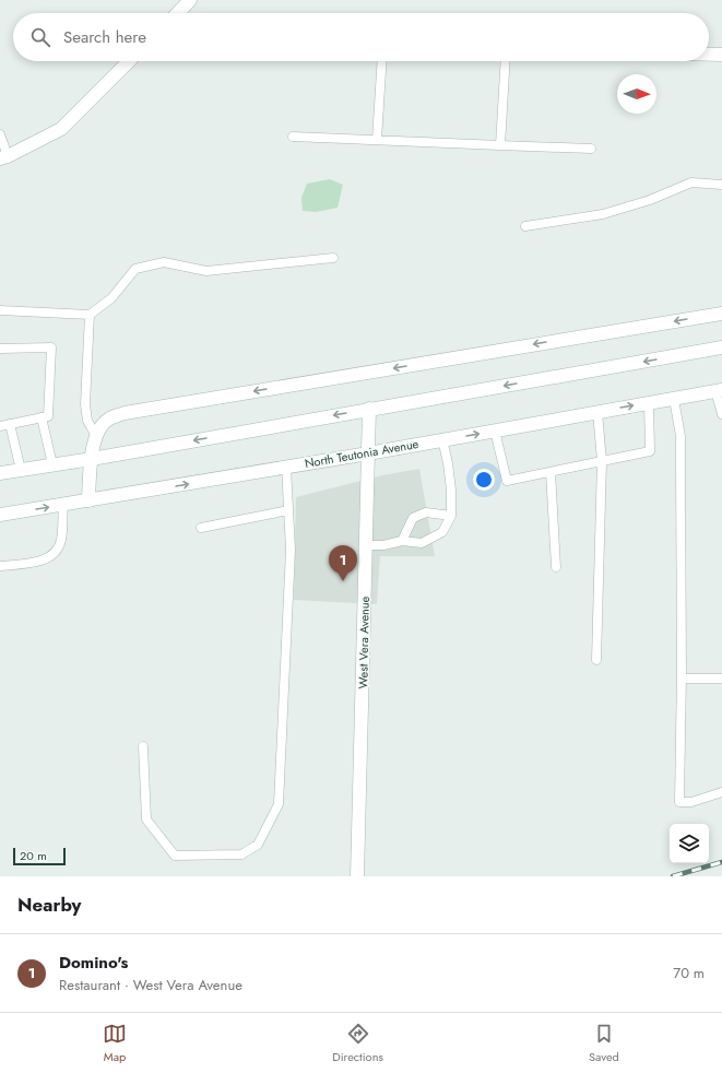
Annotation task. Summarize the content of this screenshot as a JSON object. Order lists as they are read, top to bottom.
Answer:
{
  "streets": {
    "main road": ["North Teutonia Avenue", "West Vera Avenue"]
  },
  "crossings": [
    ["North Teutonia Avenue", "West Vera Avenue"]
  ],
  "scale_bar": "20 m",
  "north": "right",
  "page": {
    "search": "Search here",
    "pins": "1",
    "scale": "20 m",
    "heading": "Nearby",
    "list": [
      {
        "mark": "1",
        "name": "Domino's",
        "note": "Restaurant · West Vera Avenue",
        "value": "70 m"
      }
    ],
    "nav": ["Map", "Directions", "Saved"]
  }
}
